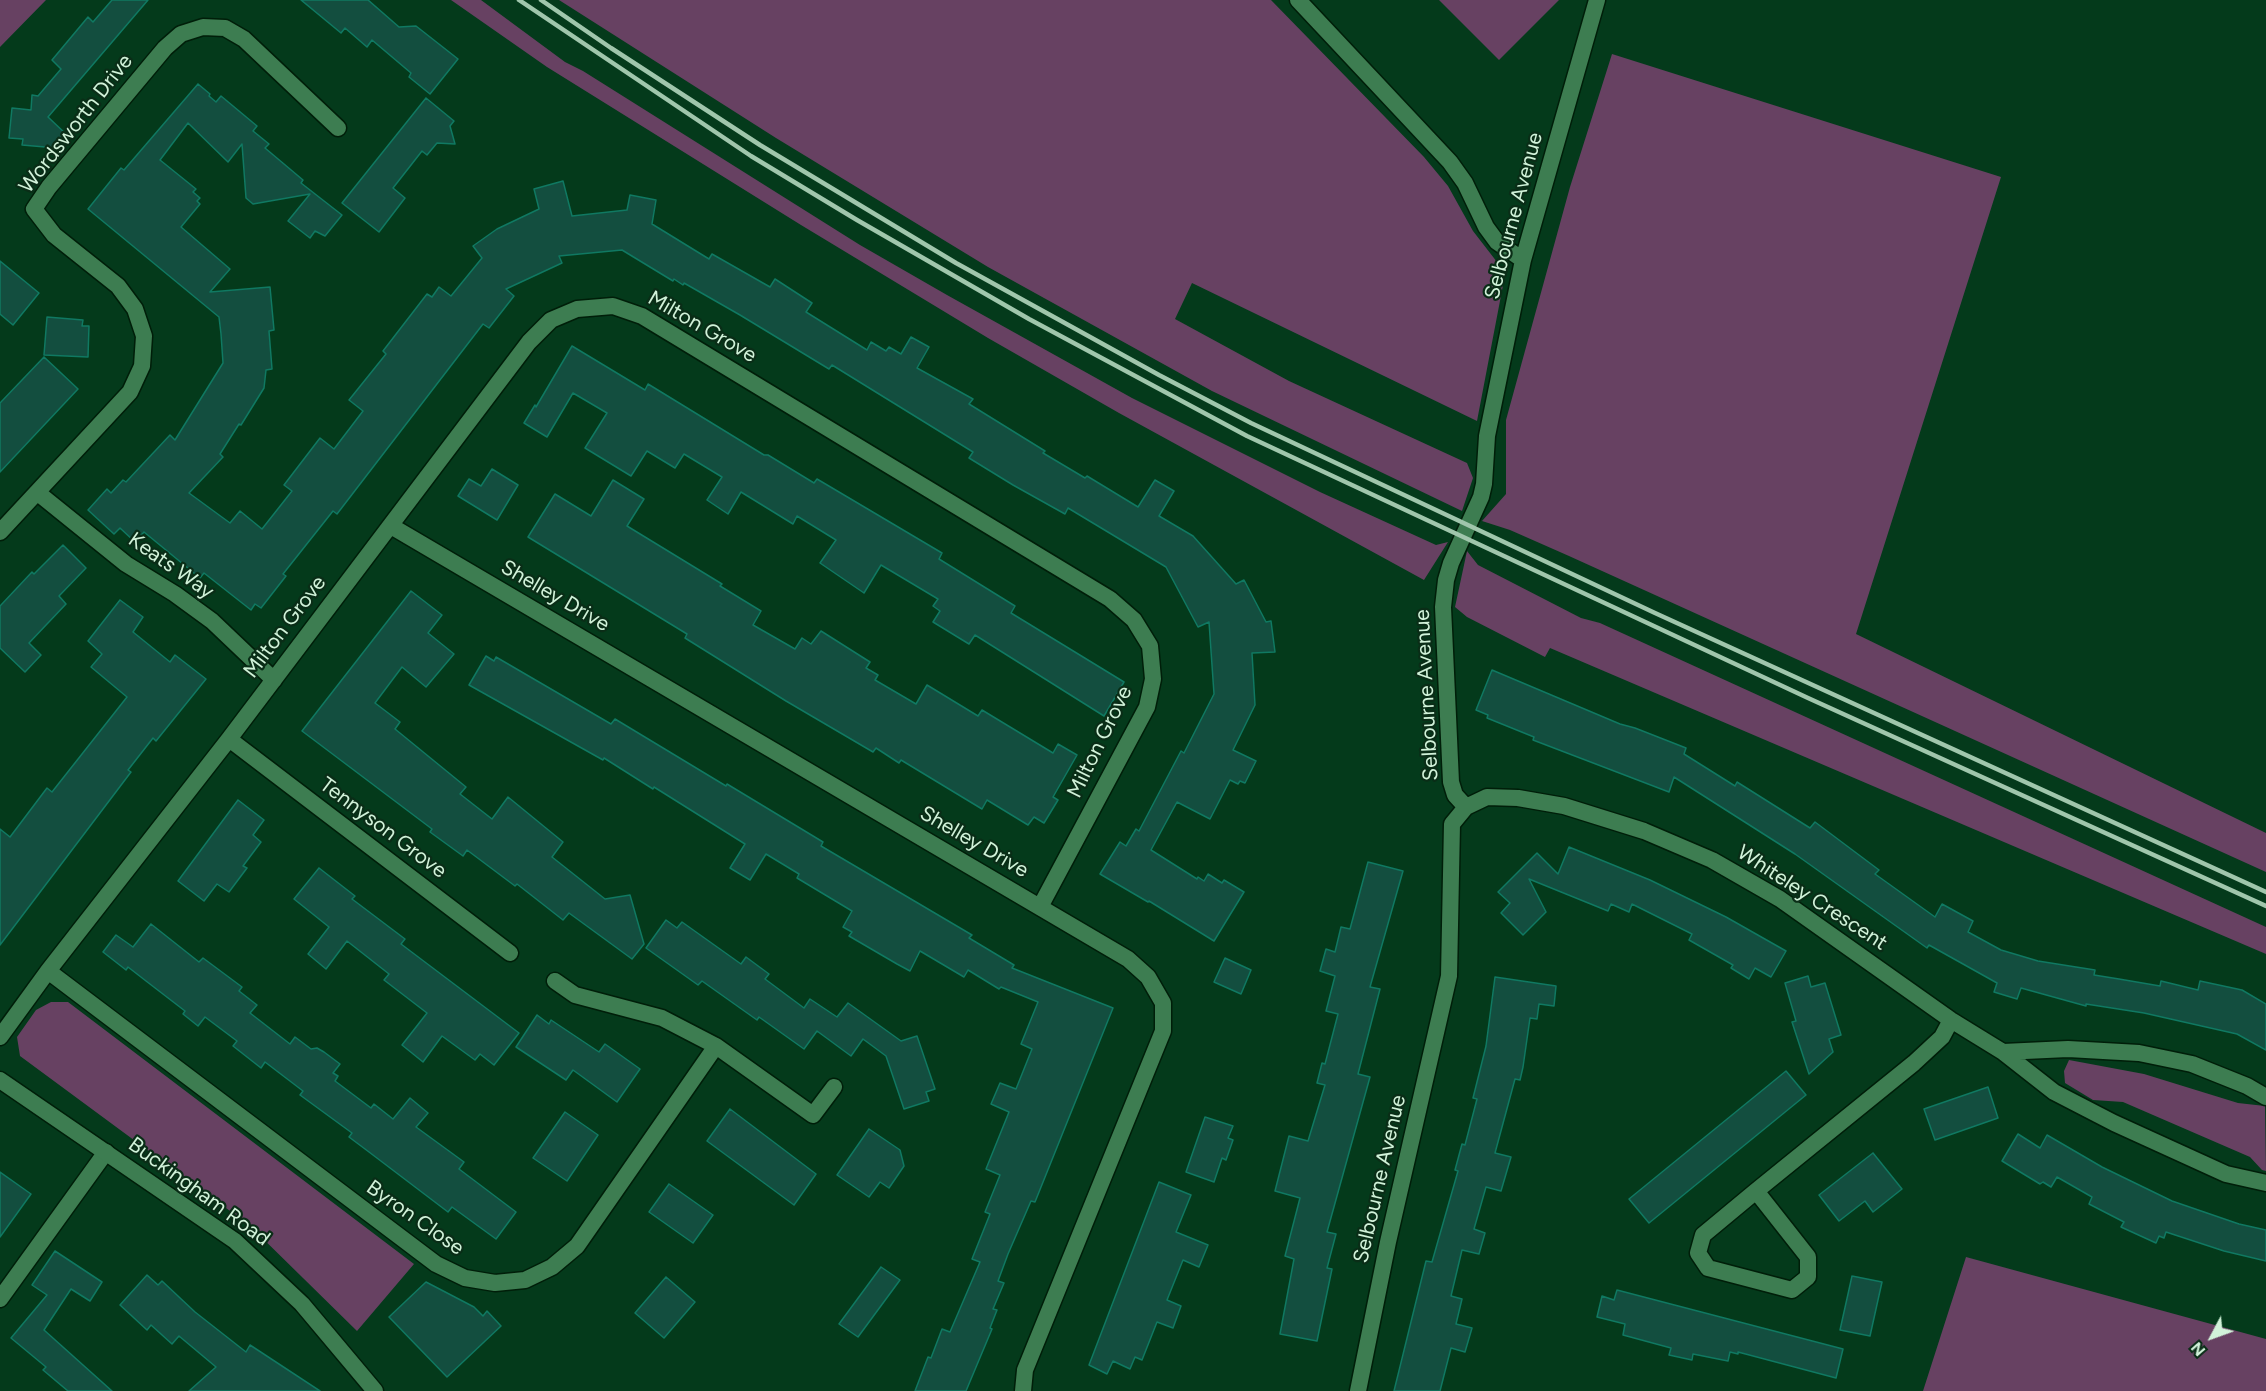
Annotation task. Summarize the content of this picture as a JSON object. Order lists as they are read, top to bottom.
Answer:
{
  "streets": {
    "street": [
      "Wordsworth Drive",
      "Selbourne Avenue",
      "Milton Grove",
      "Keats Way",
      "Shelley Drive",
      "Tennyson Grove",
      "Whiteley Crescent",
      "Buckingham Road",
      "Byron Close"
    ]
  },
  "crossings": [
    ["Wordsworth Drive", "Keats Way"],
    ["Selbourne Avenue", "Whiteley Crescent"],
    ["Milton Grove", "Keats Way"],
    ["Milton Grove", "Shelley Drive"],
    ["Milton Grove", "Tennyson Grove"],
    ["Milton Grove", "Byron Close"]
  ],
  "north": "bottom left"
}
